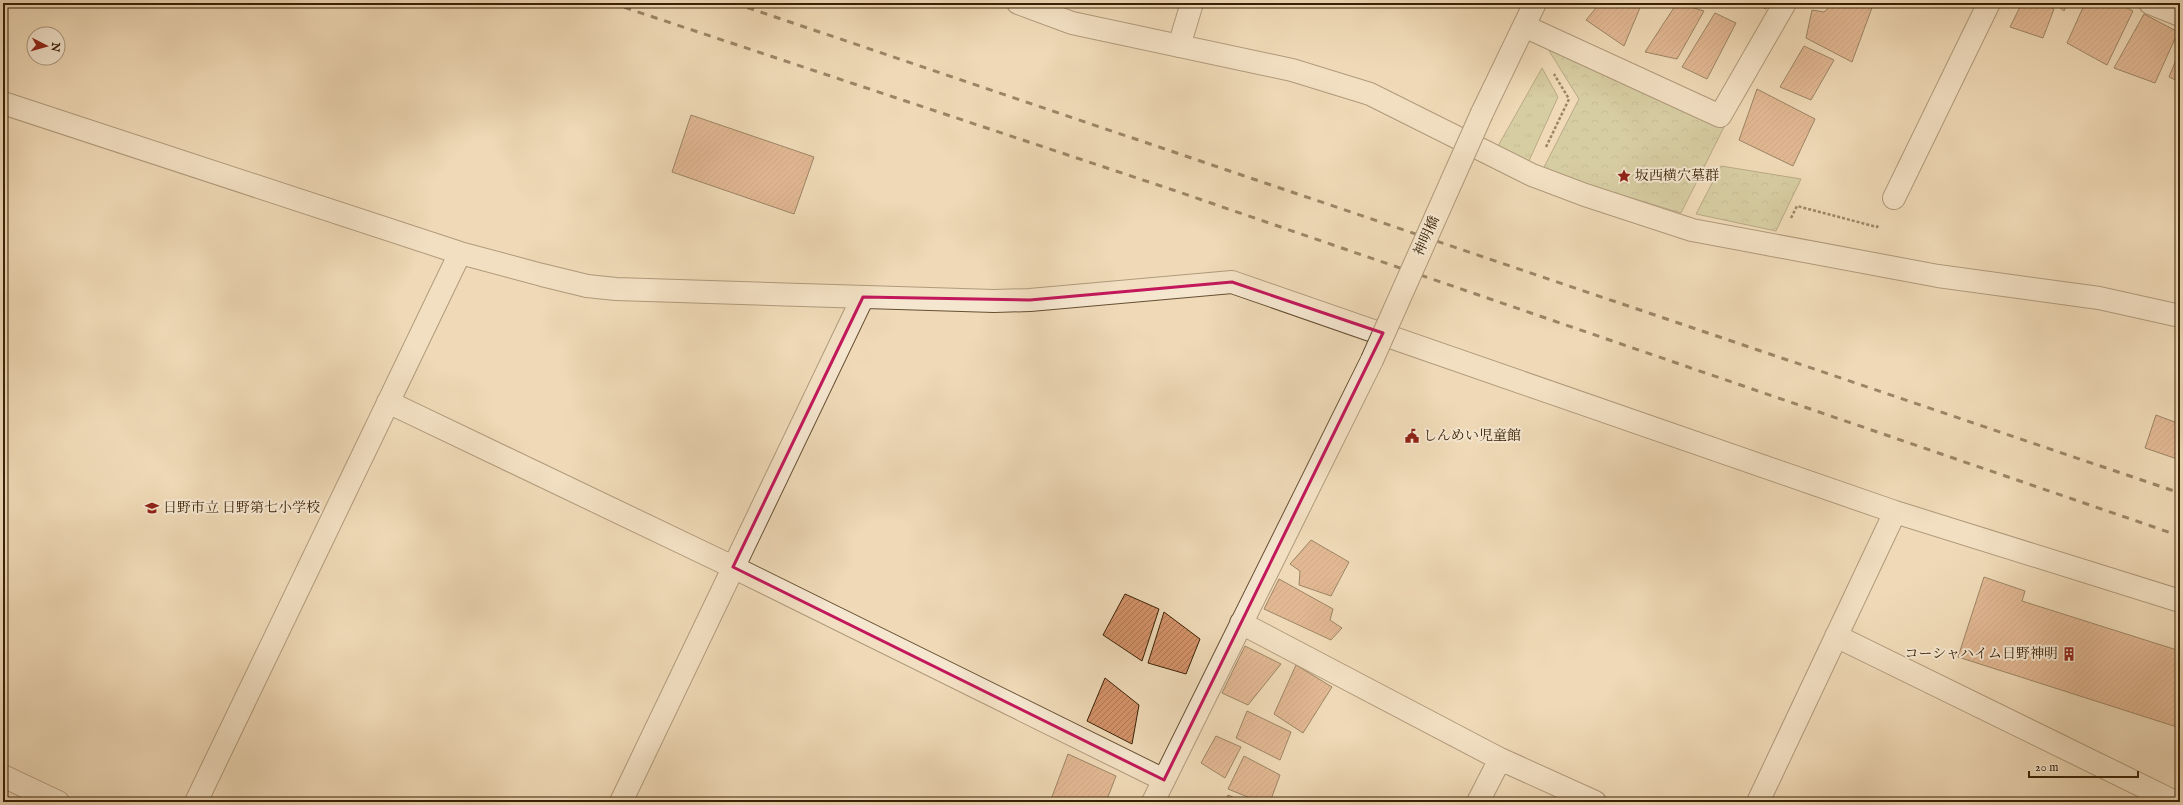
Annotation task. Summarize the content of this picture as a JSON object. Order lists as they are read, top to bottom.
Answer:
{
  "streets": {
    "street": ["神明橋"]
  },
  "places": {
    "place": ["坂西横穴墓群"],
    "public building": ["しんめい児童館"],
    "school or university": ["日野市立 日野第七小学校"],
    "building": ["コーシャハイム日野神明"]
  },
  "scale_bar": "20 m",
  "north": "right"
}
